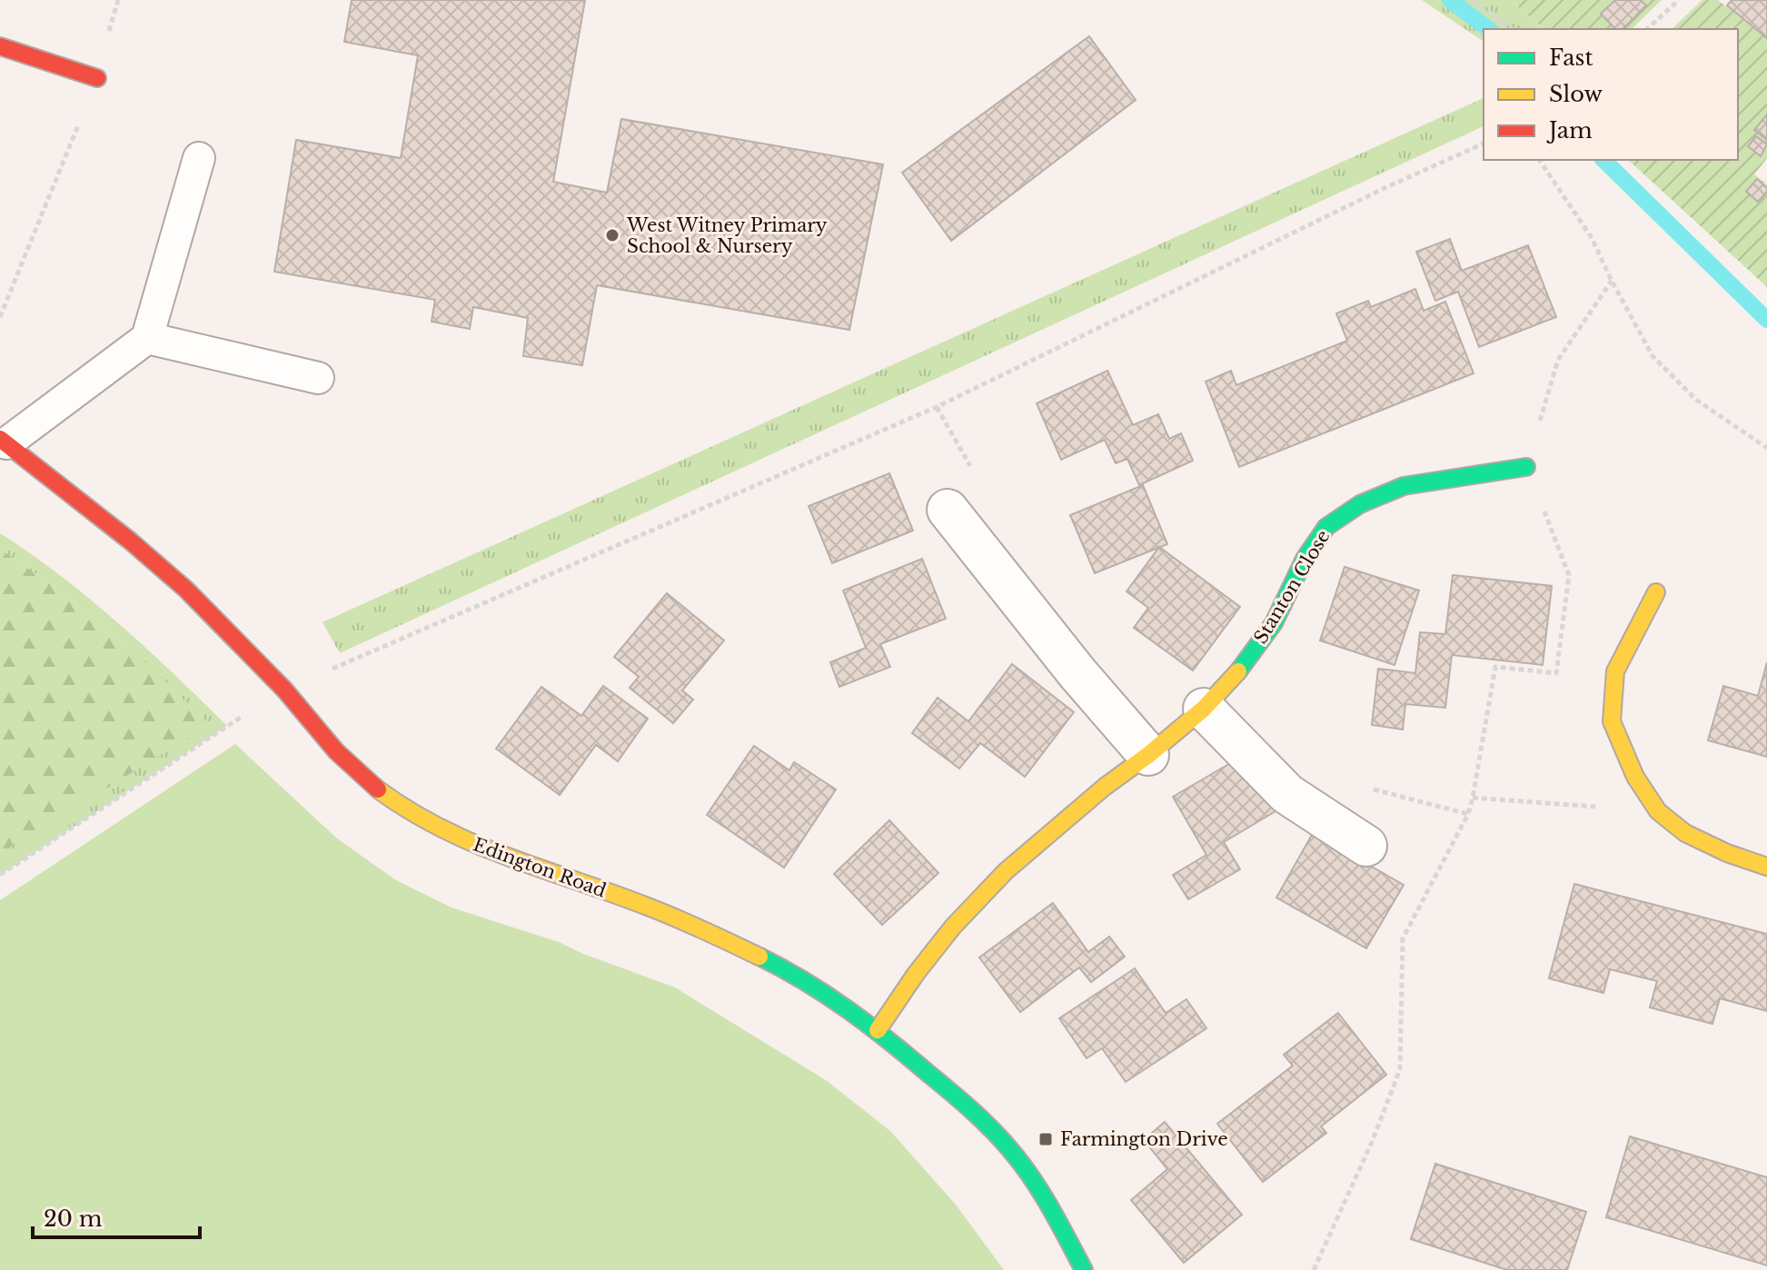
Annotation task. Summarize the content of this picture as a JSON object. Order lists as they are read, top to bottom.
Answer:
{
  "streets": {
    "street": ["Stanton Close", "Edington Road"]
  },
  "crossings": [
    ["Stanton Close", "Edington Road"]
  ],
  "places": {
    "other": ["West Witney Primary School & Nursery"],
    "transit": ["Farmington Drive"]
  },
  "legend": ["Fast", "Slow", "Jam"],
  "scale_bar": "20 m"
}
